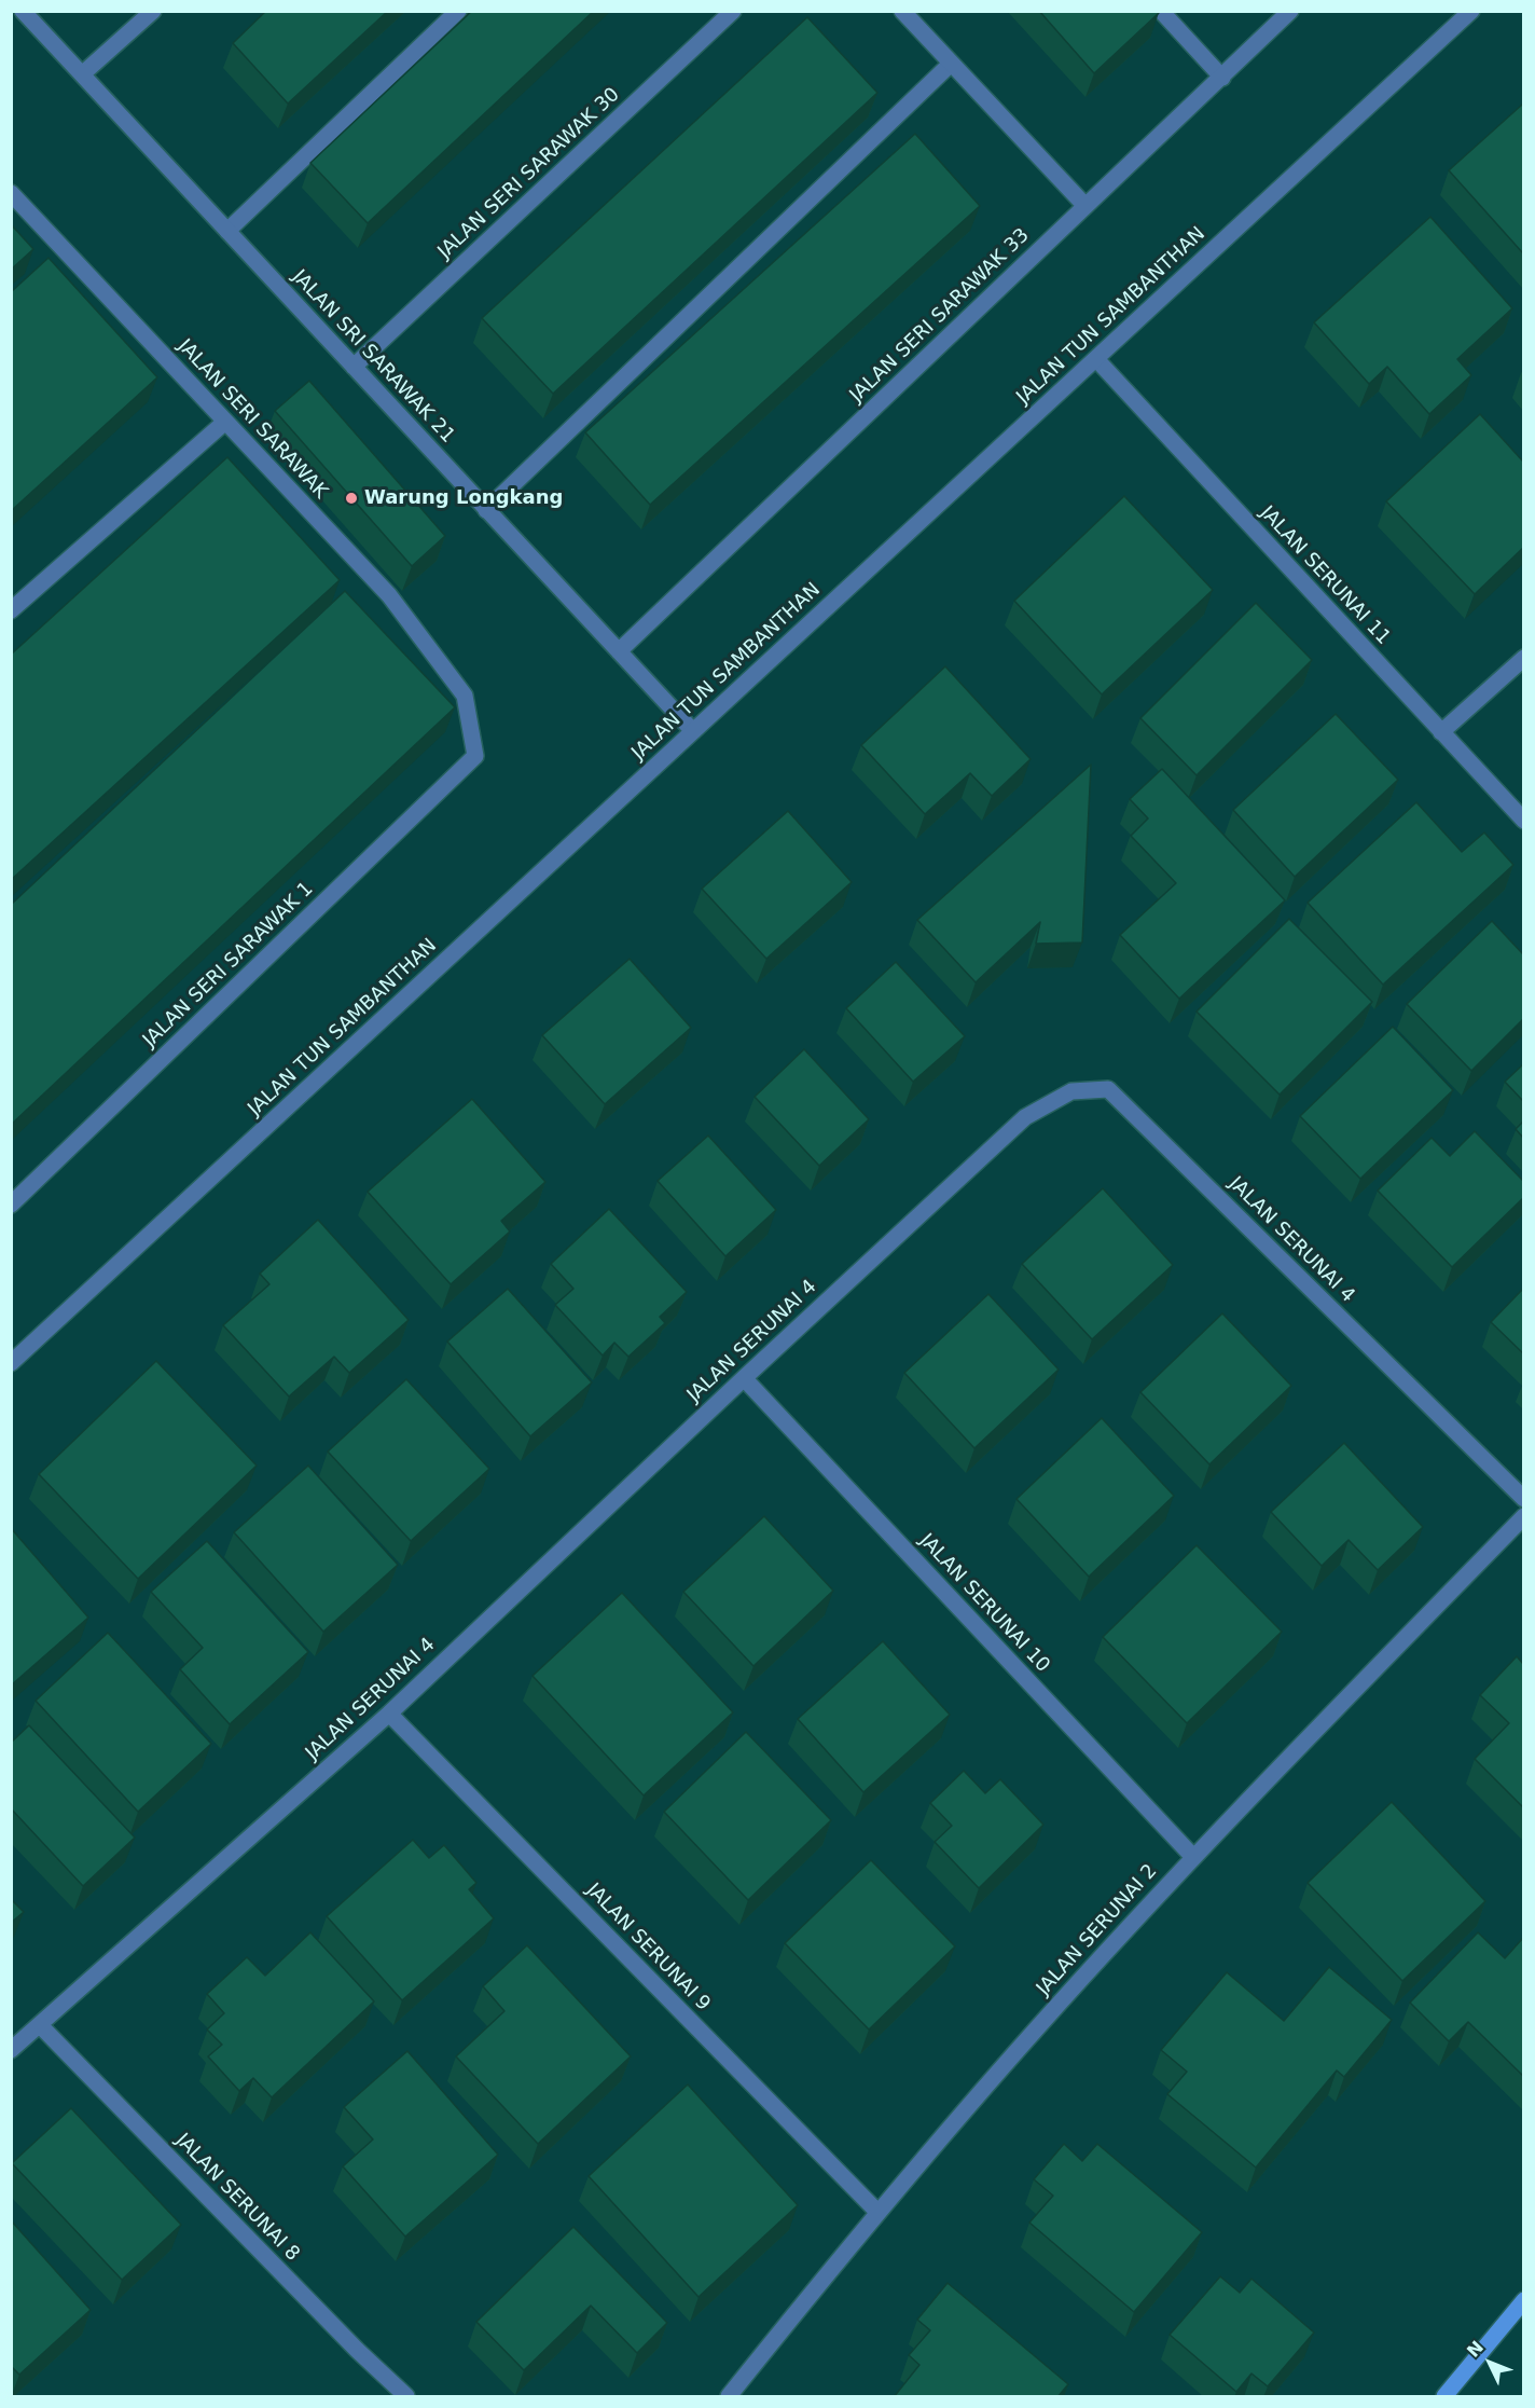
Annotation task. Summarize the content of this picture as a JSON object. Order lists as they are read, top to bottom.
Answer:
{
  "streets": {
    "street": [
      "JALAN SERI SARAWAK 30",
      "JALAN SERI SARAWAK 33",
      "JALAN TUN SAMBANTHAN",
      "JALAN SRI SARAWAK 21",
      "JALAN SERI SARAWAK",
      "JALAN SERUNAI 11",
      "JALAN SERI SARAWAK 1",
      "JALAN SERUNAI 4",
      "JALAN SERUNAI 10",
      "JALAN SERUNAI 2",
      "JALAN SERUNAI 9",
      "JALAN SERUNAI 8"
    ]
  },
  "crossings": [
    ["JALAN SERI SARAWAK 30", "JALAN SRI SARAWAK 21"],
    ["JALAN SERI SARAWAK 33", "JALAN SRI SARAWAK 21"],
    ["JALAN TUN SAMBANTHAN", "JALAN SRI SARAWAK 21"],
    ["JALAN TUN SAMBANTHAN", "JALAN SERUNAI 11"],
    ["JALAN SERI SARAWAK", "JALAN SERI SARAWAK 1"],
    ["JALAN SERUNAI 4", "JALAN SERUNAI 10"],
    ["JALAN SERUNAI 4", "JALAN SERUNAI 9"],
    ["JALAN SERUNAI 4", "JALAN SERUNAI 8"],
    ["JALAN SERUNAI 10", "JALAN SERUNAI 2"],
    ["JALAN SERUNAI 2", "JALAN SERUNAI 9"]
  ],
  "places": ["Warung Longkang"],
  "north": "top left"
}
